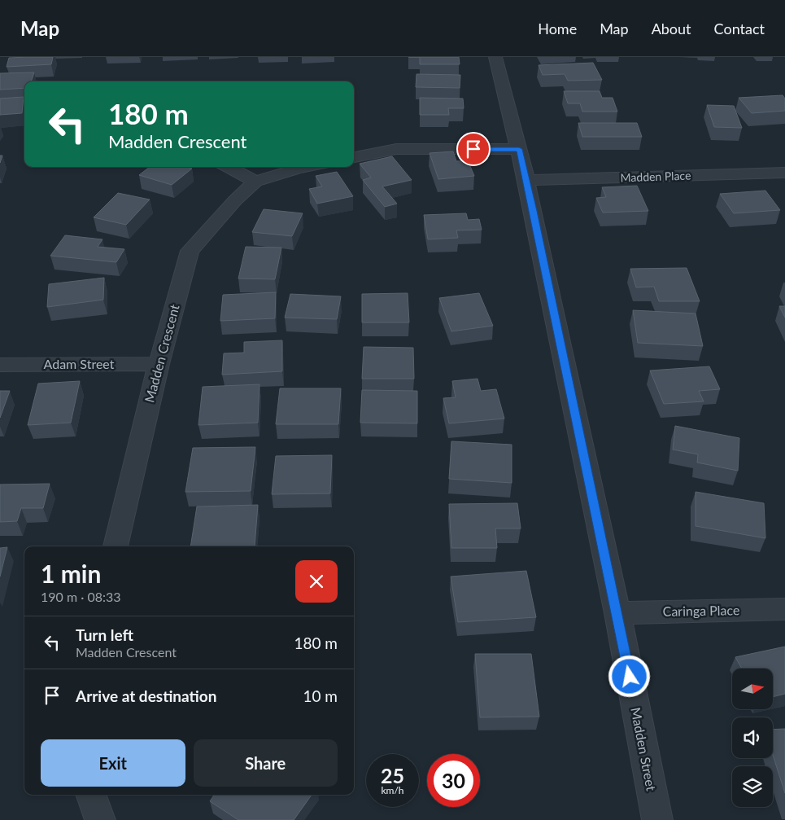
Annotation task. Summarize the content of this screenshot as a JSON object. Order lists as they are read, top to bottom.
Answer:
{
  "streets": {
    "street": [
      "Madden Place",
      "Madden Crescent",
      "Adam Street",
      "Caringa Place",
      "Madden Street"
    ]
  },
  "crossings": [
    ["Madden Place", "Madden Street"],
    ["Madden Crescent", "Adam Street"],
    ["Caringa Place", "Madden Street"]
  ],
  "north": "right",
  "page": {
    "header": "Map",
    "nav": [
      "Home",
      "Map",
      "About",
      "Contact"
    ],
    "turn": ["180 m", "Madden Crescent"],
    "heading": ["1 min", "190 m · 08:33"],
    "list": [
      {
        "name": "Turn left",
        "note": "Madden Crescent",
        "value": "180 m"
      },
      {
        "name": "Arrive at destination",
        "value": "10 m"
      }
    ],
    "buttons": ["Exit", "Share"],
    "speed": "25 km/h",
    "limit": "30"
  }
}
